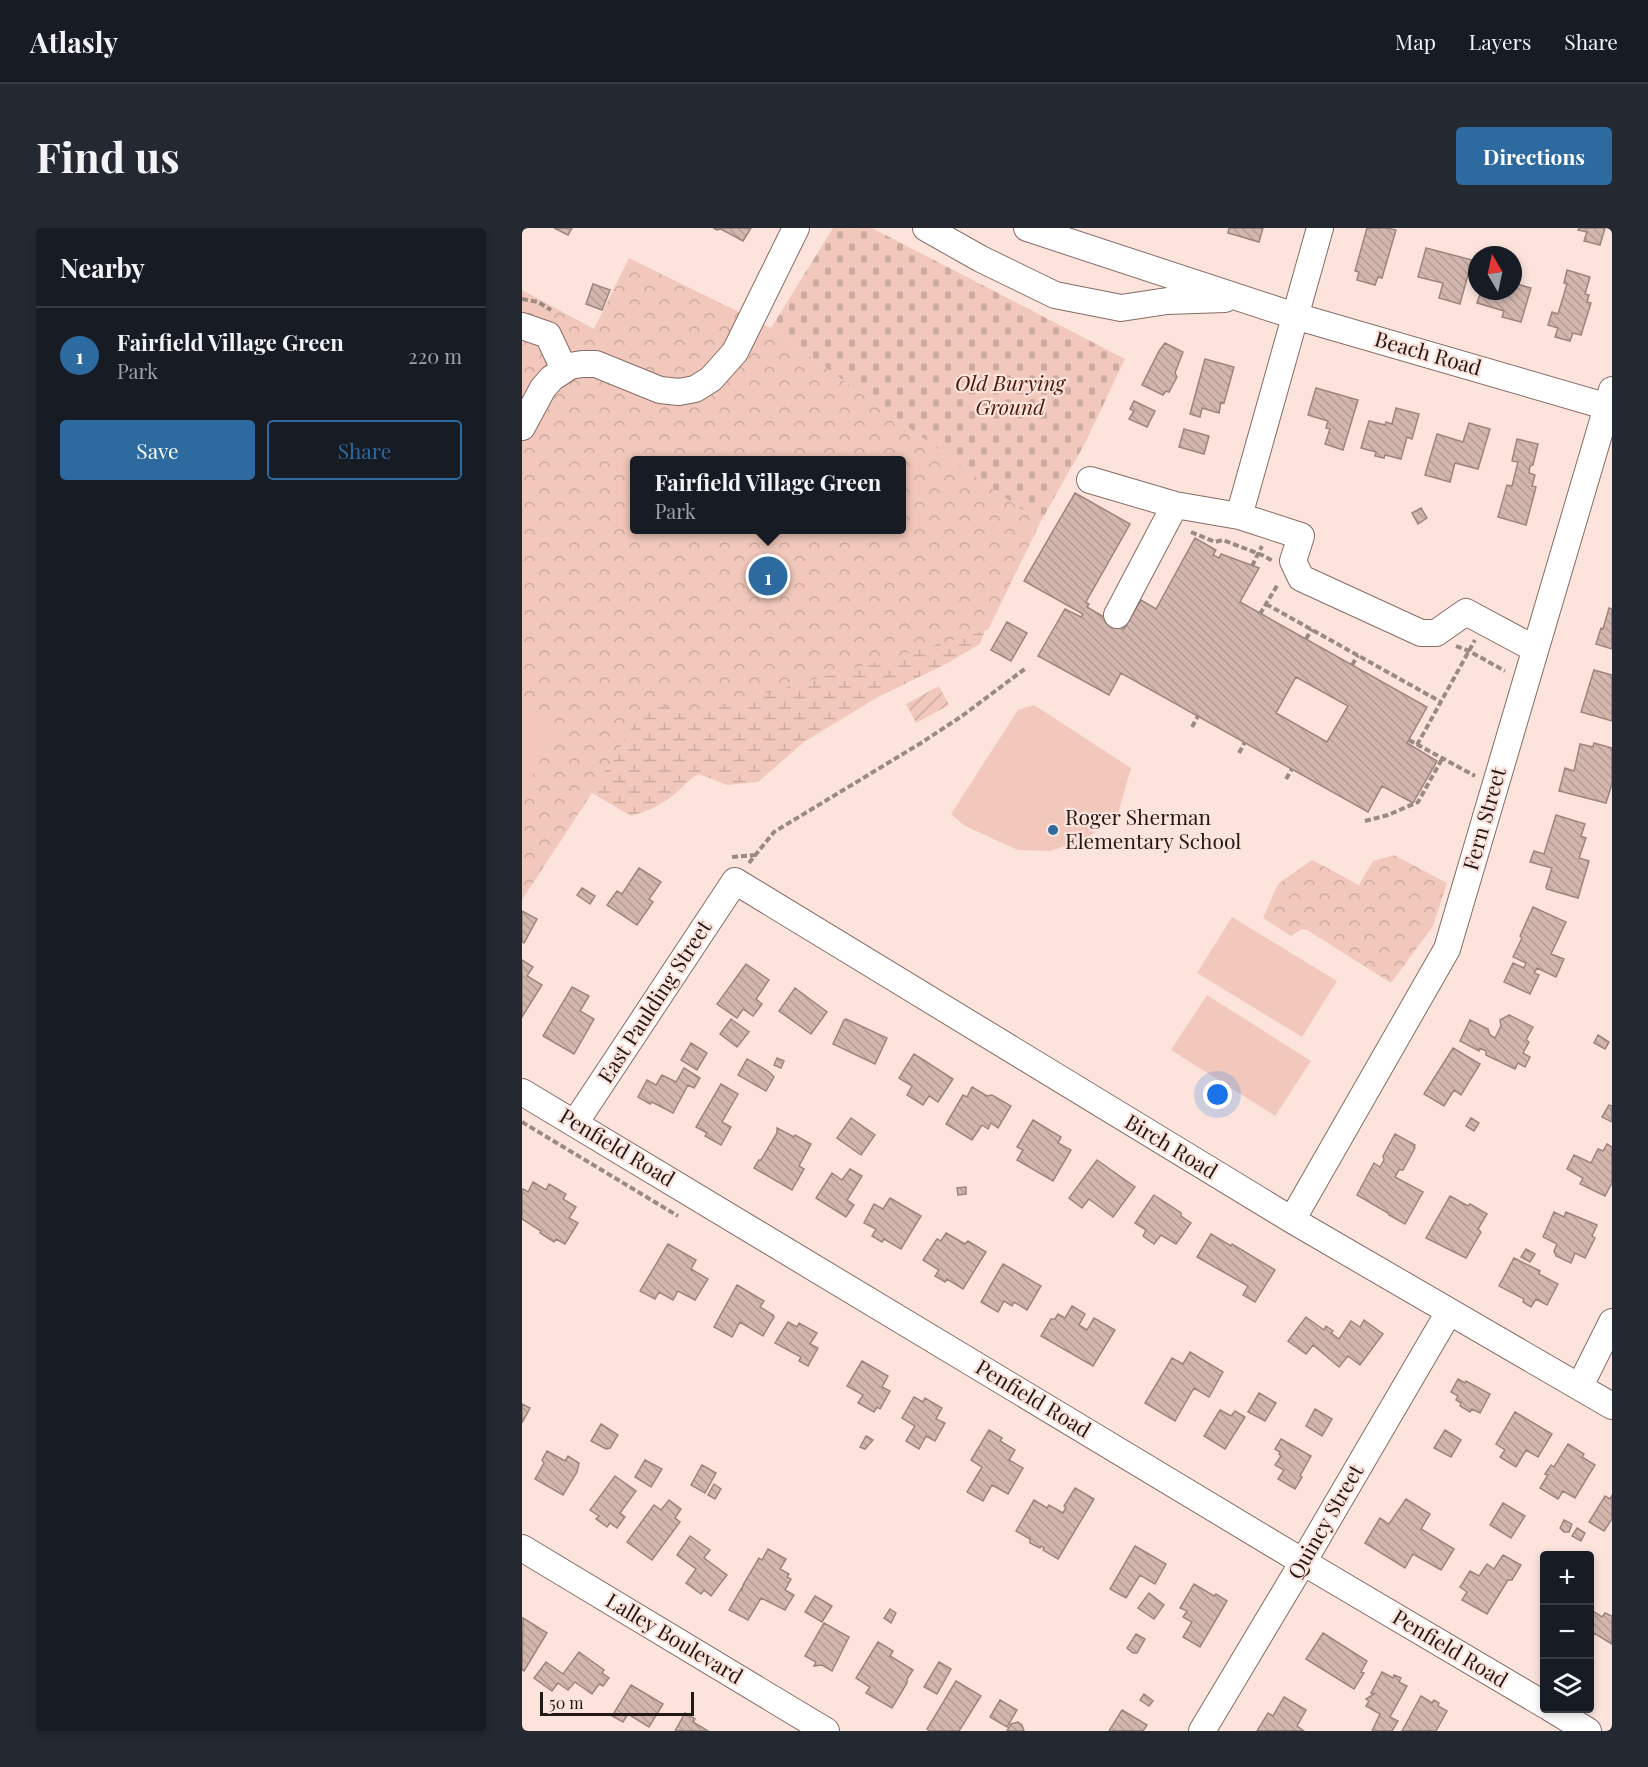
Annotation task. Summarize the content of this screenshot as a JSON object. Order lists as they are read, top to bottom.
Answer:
{
  "streets": {
    "street": [
      "Beach Road",
      "Fern Street",
      "East Paulding Street",
      "Birch Road",
      "Penfield Road",
      "Quincy Street",
      "Lalley Boulevard"
    ]
  },
  "crossings": [
    ["Beach Road", "Fern Street"],
    ["Fern Street", "Birch Road"],
    ["East Paulding Street", "Birch Road"],
    ["East Paulding Street", "Penfield Road"],
    ["Birch Road", "Quincy Street"],
    ["Penfield Road", "Quincy Street"]
  ],
  "parks": ["Old Burying Ground"],
  "places": ["Roger Sherman Elementary School"],
  "scale_bar": "50 m",
  "north": "top",
  "page": {
    "header": "Atlasly",
    "nav": ["Map", "Layers", "Share"],
    "buttons": [
      "Directions",
      ["Save", "Share"]
    ],
    "title": "Find us",
    "heading": "Nearby",
    "list": [
      {
        "mark": "1",
        "name": "Fairfield Village Green",
        "note": "Park",
        "value": "220 m"
      }
    ],
    "popup": ["Fairfield Village Green", "Park"],
    "pins": "1",
    "map_buttons": ["+", "−"],
    "scale": "50 m"
  }
}
